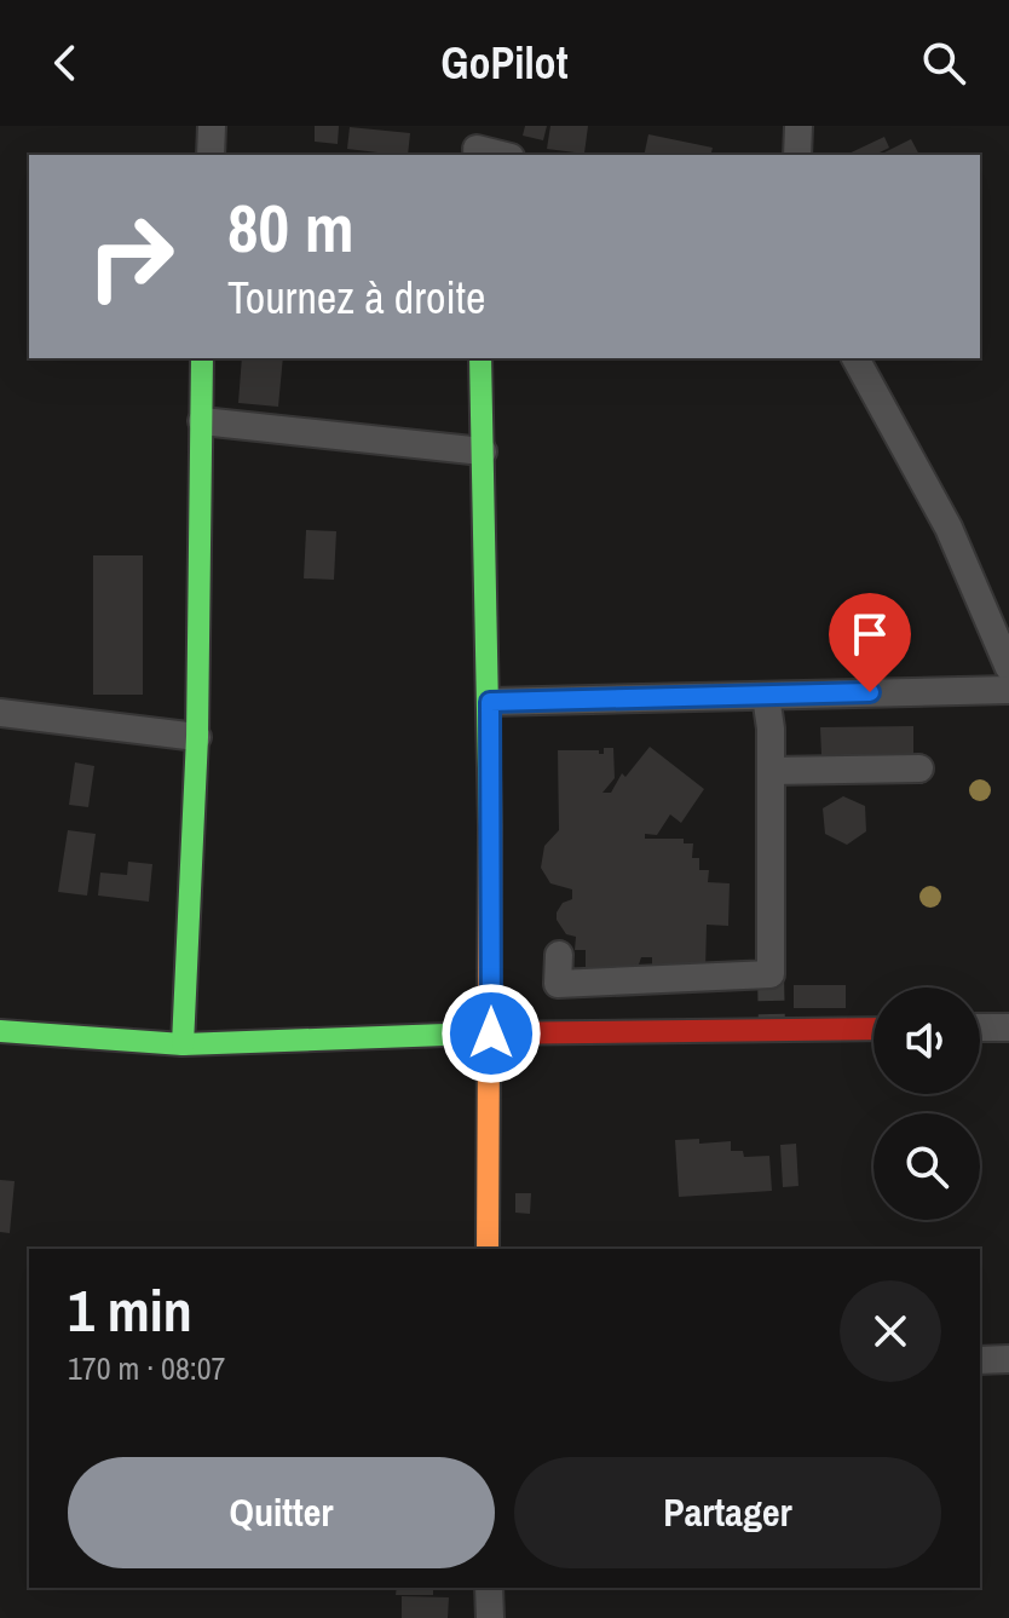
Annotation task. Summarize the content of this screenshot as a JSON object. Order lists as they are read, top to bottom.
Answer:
{
  "page": {
    "header": "GoPilot",
    "turn": ["80 m", "Tournez à droite"],
    "heading": ["1 min", "170 m · 08:07"],
    "buttons": ["Quitter", "Partager"]
  }
}
